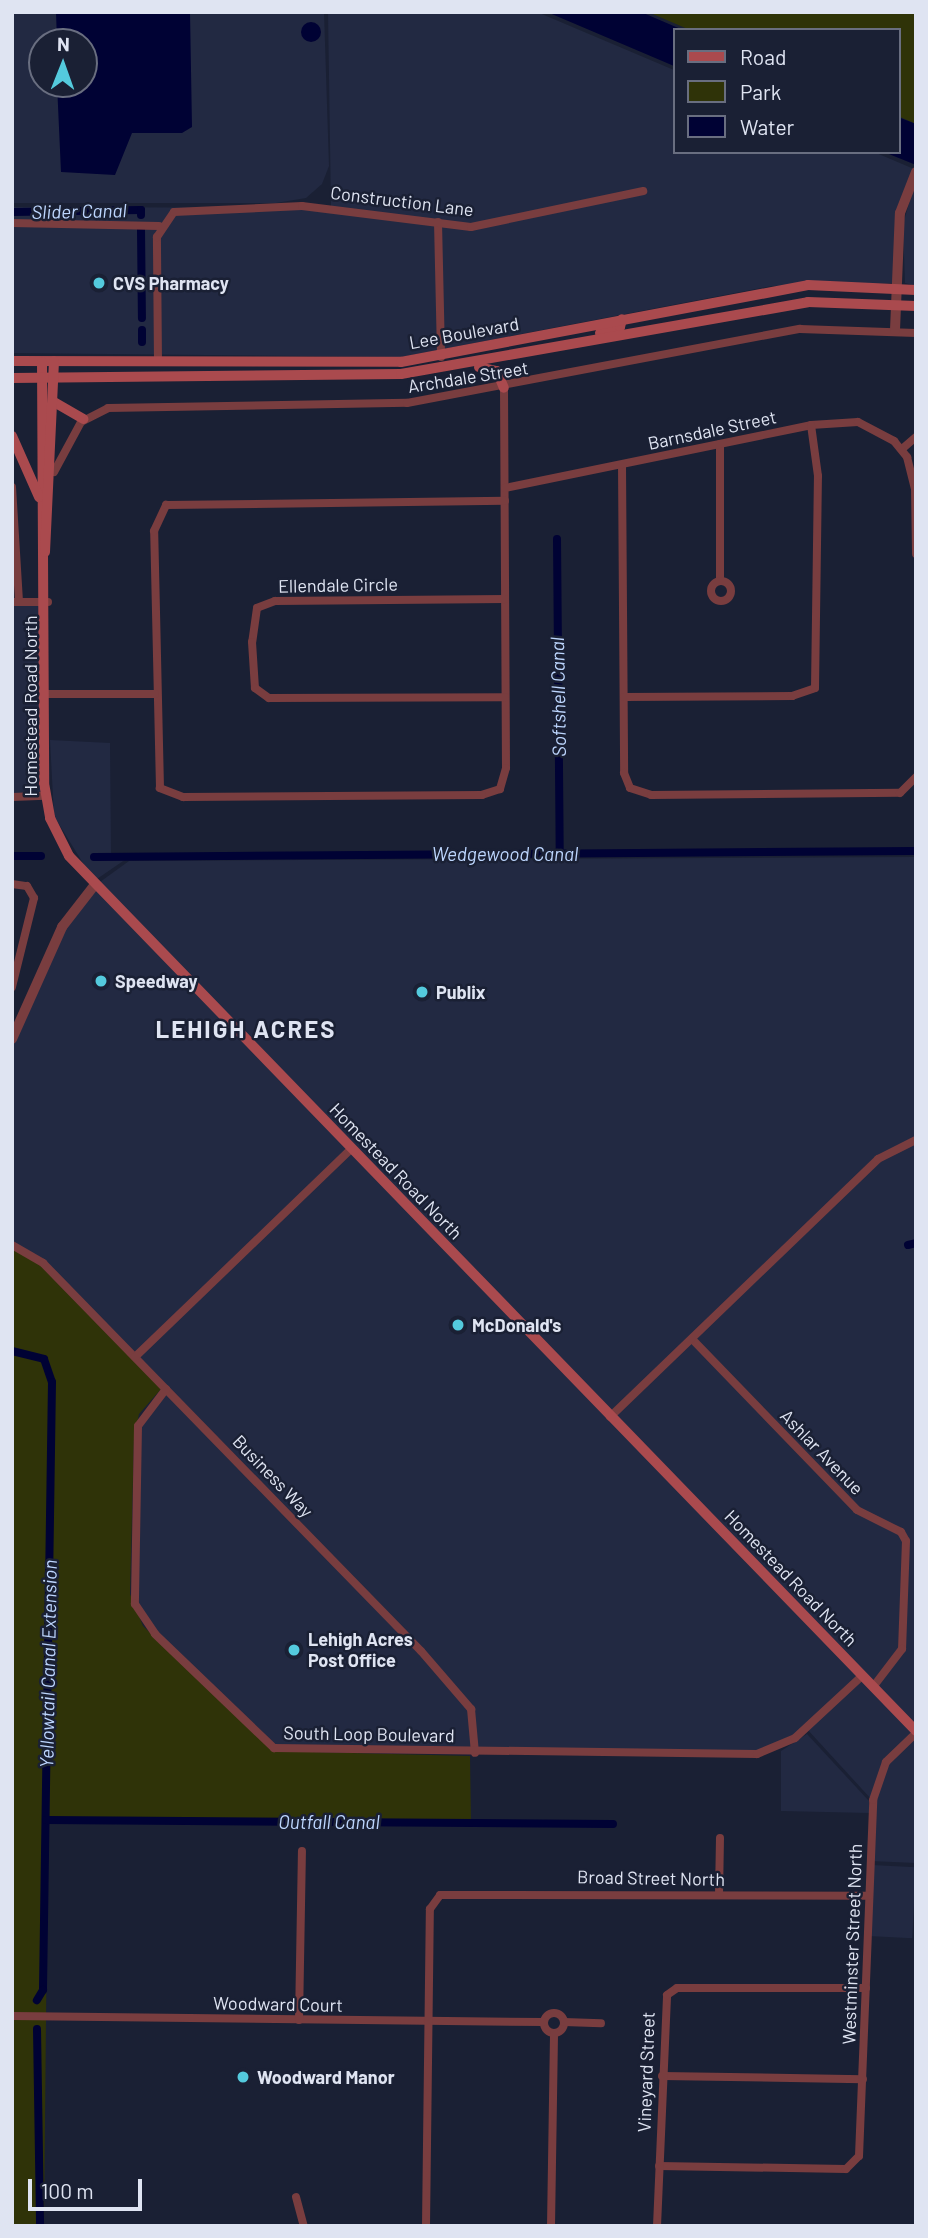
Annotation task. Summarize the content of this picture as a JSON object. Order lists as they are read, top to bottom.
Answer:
{
  "streets": {
    "main road": ["Lee Boulevard", "Homestead Road North"],
    "street": [
      "Construction Lane",
      "Archdale Street",
      "Barnsdale Street",
      "Ellendale Circle",
      "Ashlar Avenue",
      "Business Way",
      "South Loop Boulevard",
      "Broad Street North",
      "Westminster Street North",
      "Woodward Court",
      "Vineyard Street"
    ]
  },
  "crossings": [
    ["Lee Boulevard", "Homestead Road North"],
    ["Homestead Road North", "Ashlar Avenue"],
    ["Homestead Road North", "South Loop Boulevard"],
    ["Homestead Road North", "Westminster Street North"],
    ["Business Way", "South Loop Boulevard"],
    ["Broad Street North", "Westminster Street North"],
    ["Broad Street North", "Woodward Court"],
    ["Westminster Street North", "Vineyard Street"]
  ],
  "districts": ["LEHIGH ACRES"],
  "water": [
    "Slider Canal",
    "Softshell Canal",
    "Wedgewood Canal",
    "Yellowtail Canal Extension",
    "Outfall Canal"
  ],
  "places": [
    "CVS Pharmacy",
    "Speedway",
    "Publix",
    "McDonald's",
    "Lehigh Acres Post Office",
    "Woodward Manor"
  ],
  "legend": ["Road", "Park", "Water"],
  "scale_bar": "100 m",
  "north": "top"
}
